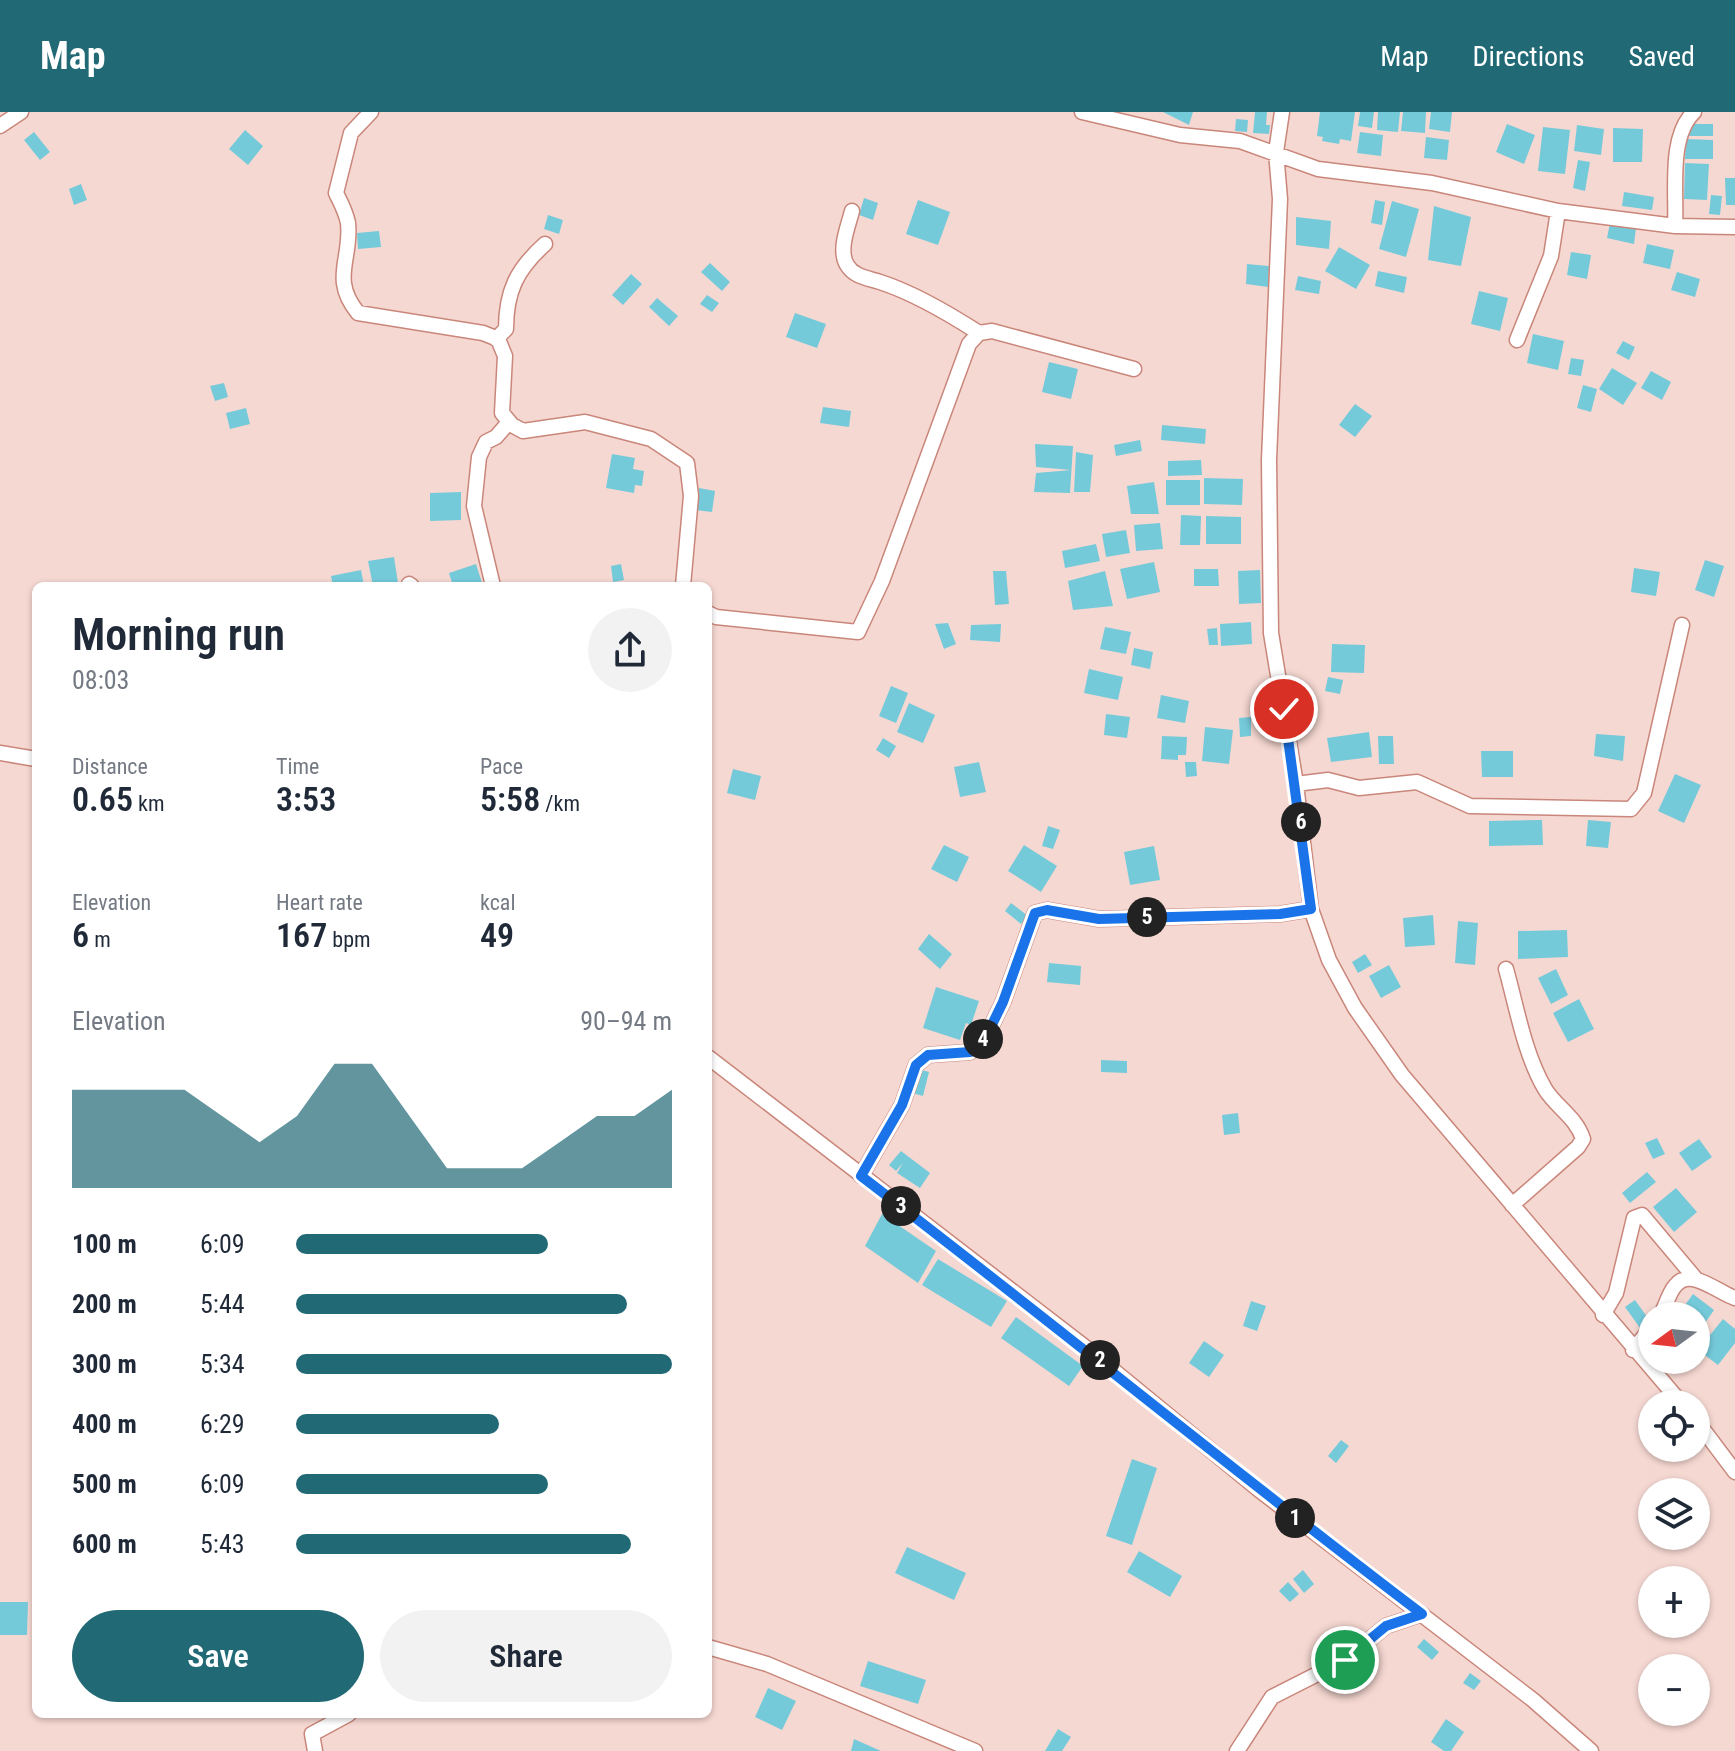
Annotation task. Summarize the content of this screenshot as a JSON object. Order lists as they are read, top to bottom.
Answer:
{
  "north": "left",
  "page": {
    "header": "Map",
    "nav": ["Map", "Directions", "Saved"],
    "heading": ["Morning run", "08:03"],
    "stats": [
      ["Distance", "0.65 km"],
      ["Time", "3:53"],
      ["Pace", "5:58 /km"],
      ["Elevation", "6 m"],
      ["Heart rate", "167 bpm"],
      ["kcal", "49"]
    ],
    "pins": [
      "6",
      "5",
      "4",
      "3",
      "2",
      "1"
    ],
    "chart": ["Elevation", "90–94 m"],
    "list": [
      {
        "name": "100 m",
        "note": "6:09"
      },
      {
        "name": "200 m",
        "note": "5:44"
      },
      {
        "name": "300 m",
        "note": "5:34"
      },
      {
        "name": "400 m",
        "note": "6:29"
      },
      {
        "name": "500 m",
        "note": "6:09"
      },
      {
        "name": "600 m",
        "note": "5:43"
      }
    ],
    "map_buttons": ["+", "−"],
    "buttons": ["Save", "Share"]
  }
}
